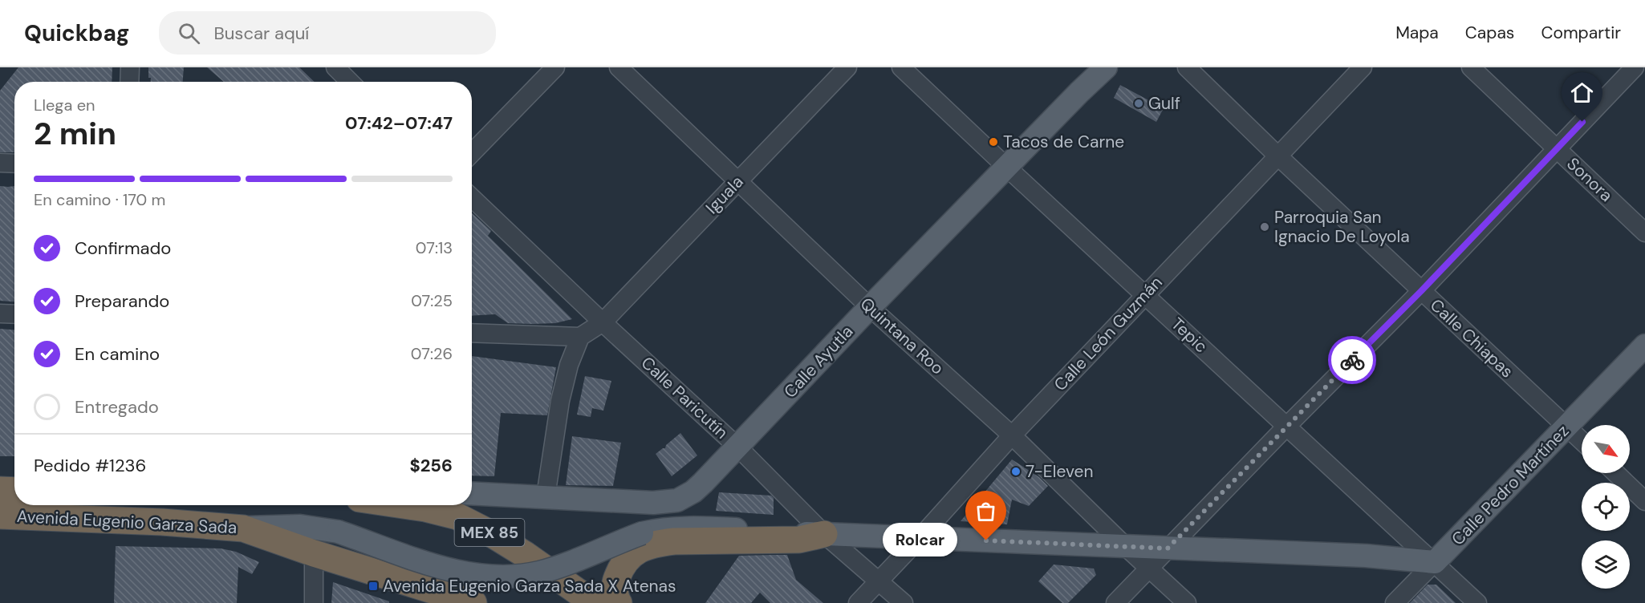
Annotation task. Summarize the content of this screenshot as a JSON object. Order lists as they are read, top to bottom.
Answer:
{
  "streets": {
    "highway": ["Avenida Eugenio Garza Sada", "MEX 85"],
    "main road": ["Calle Ayutla", "Calle Pedro Martínez"],
    "street": [
      "Sonora",
      "Iguala",
      "Calle León Guzmán",
      "Tepic",
      "Quintana Roo",
      "Calle Chiapas",
      "Calle Paricutín"
    ]
  },
  "crossings": [
    ["Iguala", "Quintana Roo"],
    ["Iguala", "Calle Paricutín"],
    ["Calle León Guzmán", "Tepic"],
    ["Calle León Guzmán", "Quintana Roo"],
    ["Calle León Guzmán", "Calle Chiapas"],
    ["Calle León Guzmán", "Calle Paricutín"],
    ["Tepic", "Calle Ayutla"],
    ["Tepic", "Calle Pedro Martínez"],
    ["Quintana Roo", "Calle Ayutla"],
    ["Calle Chiapas", "Calle Pedro Martínez"],
    ["Calle Ayutla", "Calle Paricutín"]
  ],
  "places": {
    "other": [
      "Gulf",
      "Tacos de Carne",
      "Parroquia San Ignacio De Loyola",
      "7-Eleven",
      "Rolcar"
    ],
    "transit": ["Avenida Eugenio Garza Sada X Atenas"]
  },
  "north": "bottom right",
  "page": {
    "header": "Quickbag",
    "search": "Buscar aquí",
    "nav": ["Mapa", "Capas", "Compartir"],
    "heading": ["2 min", "Llega en", "07:42–07:47"],
    "panel": ["Pedido #1236", "$256"],
    "bar": "En camino · 170 m",
    "list": [
      ["Confirmado", "07:13"],
      ["Preparando", "07:25"],
      ["En camino", "07:26"],
      "Entregado"
    ],
    "bubble": "Rolcar"
  }
}
